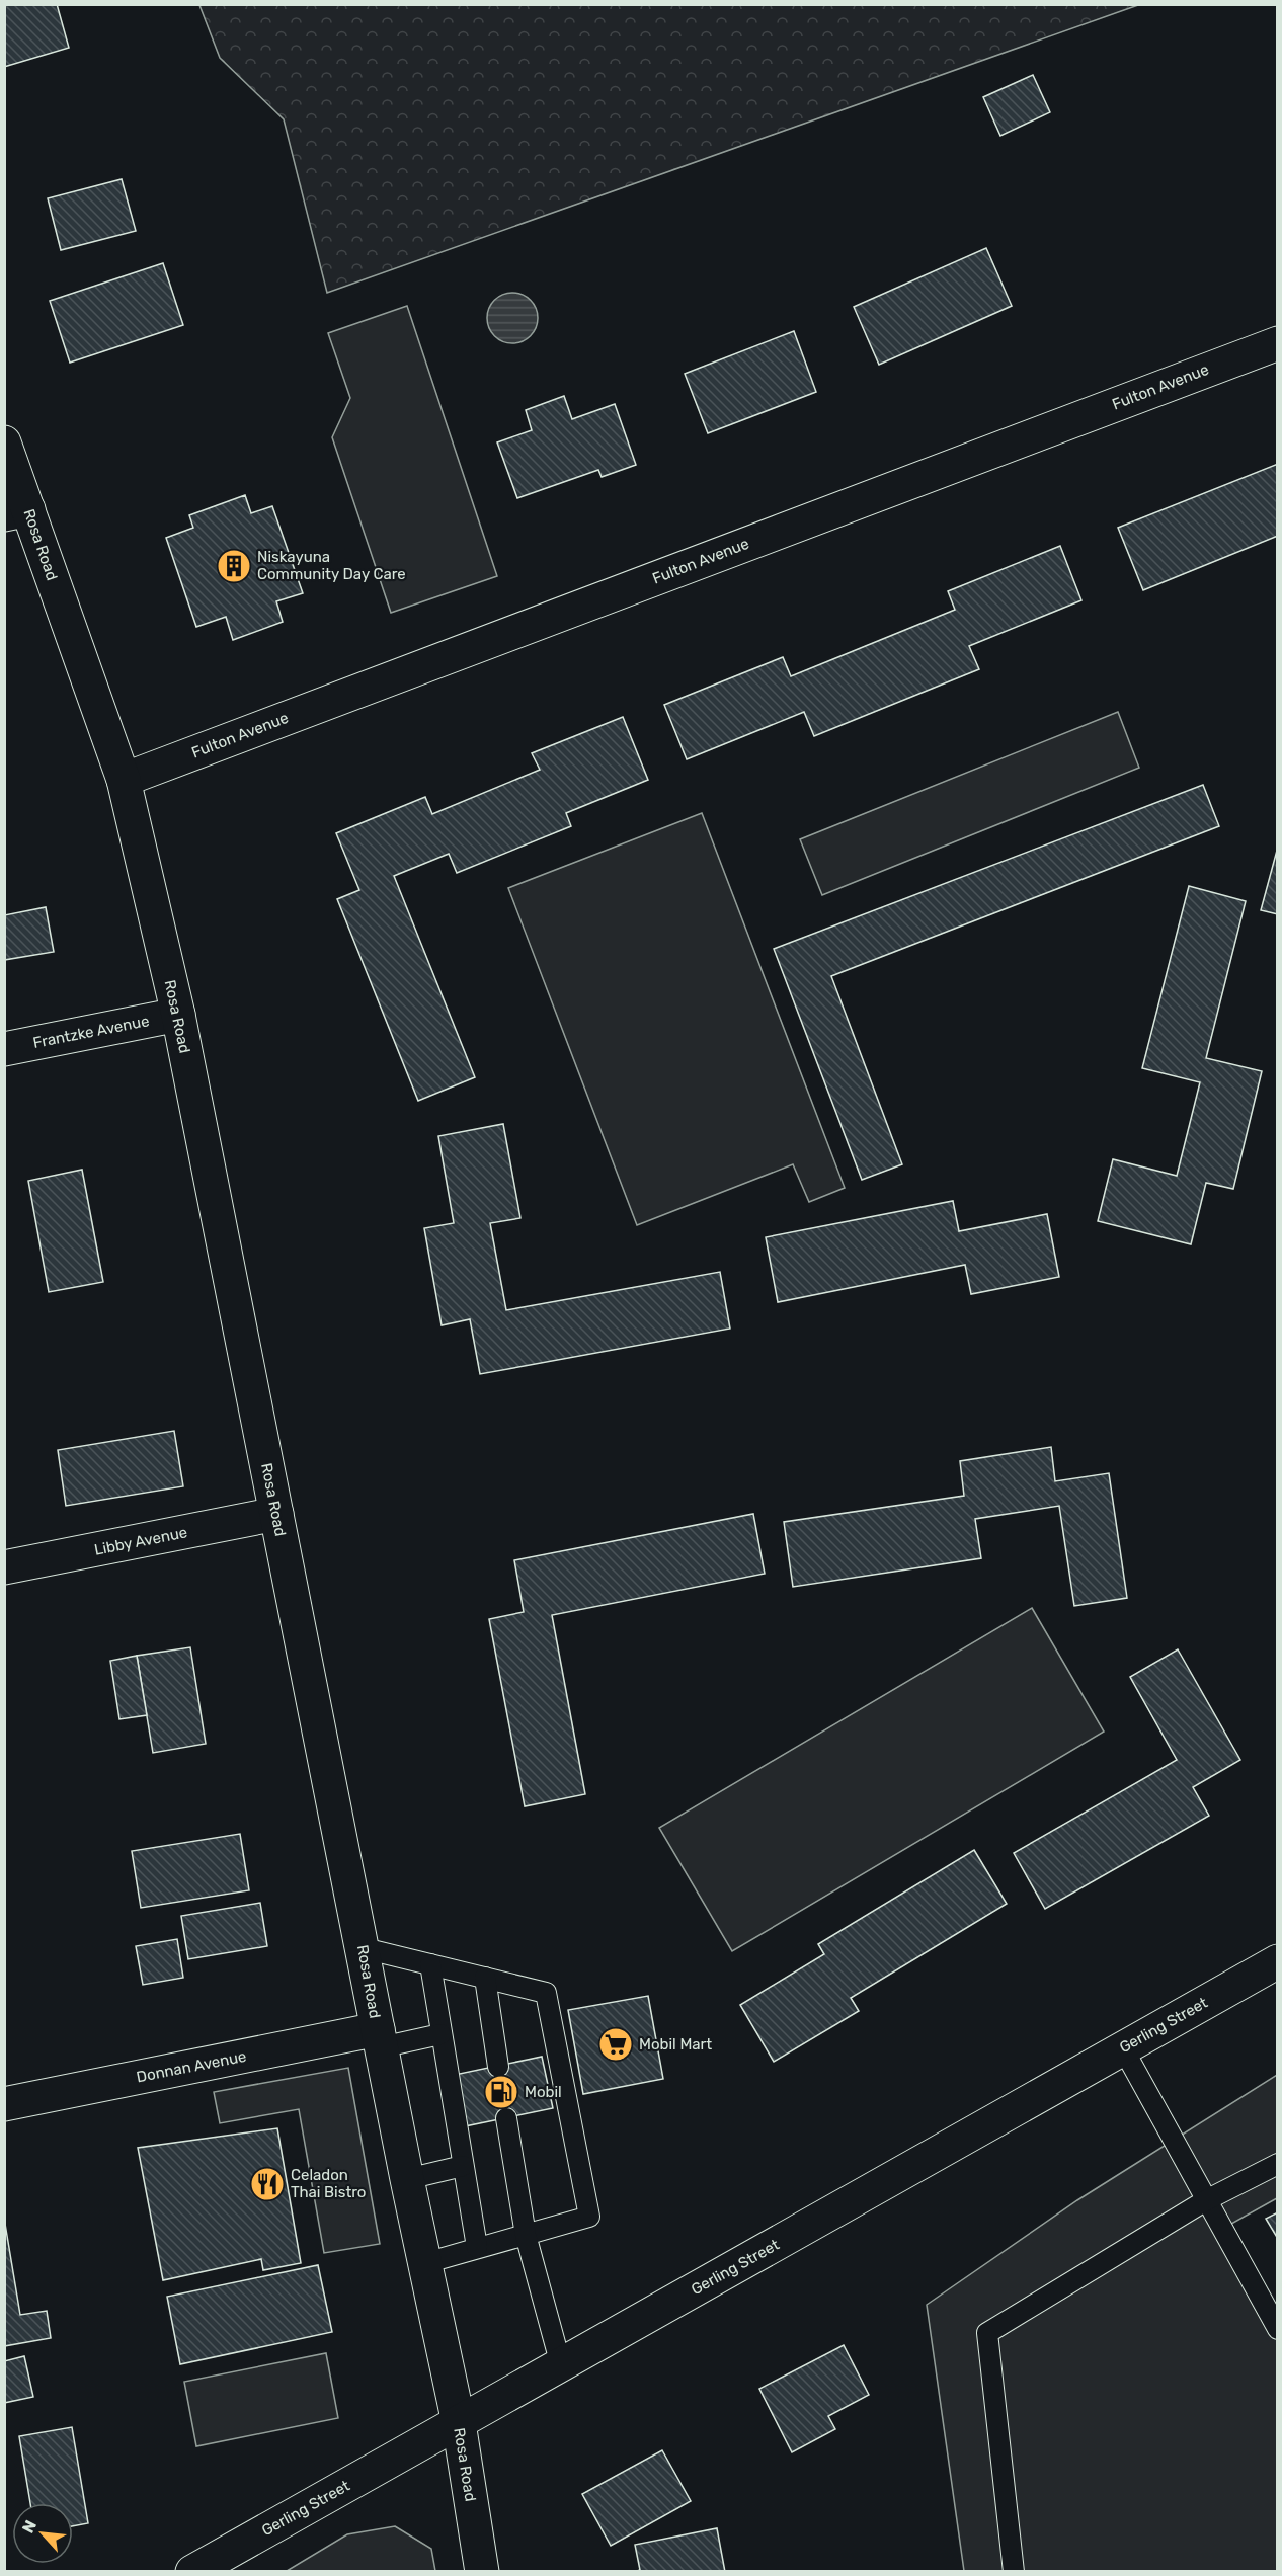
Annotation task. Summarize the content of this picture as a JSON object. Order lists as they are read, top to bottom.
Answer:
{
  "streets": {
    "street": [
      "Fulton Avenue",
      "Rosa Road",
      "Frantzke Avenue",
      "Libby Avenue",
      "Gerling Street",
      "Donnan Avenue"
    ]
  },
  "crossings": [
    ["Fulton Avenue", "Rosa Road"],
    ["Rosa Road", "Frantzke Avenue"],
    ["Rosa Road", "Libby Avenue"],
    ["Rosa Road", "Gerling Street"],
    ["Rosa Road", "Donnan Avenue"]
  ],
  "places": {
    "building": ["Niskayuna Community Day Care"],
    "supermarket": ["Mobil Mart"],
    "fuel station": ["Mobil"],
    "restaurant": ["Celadon Thai Bistro"]
  },
  "north": "top left"
}
